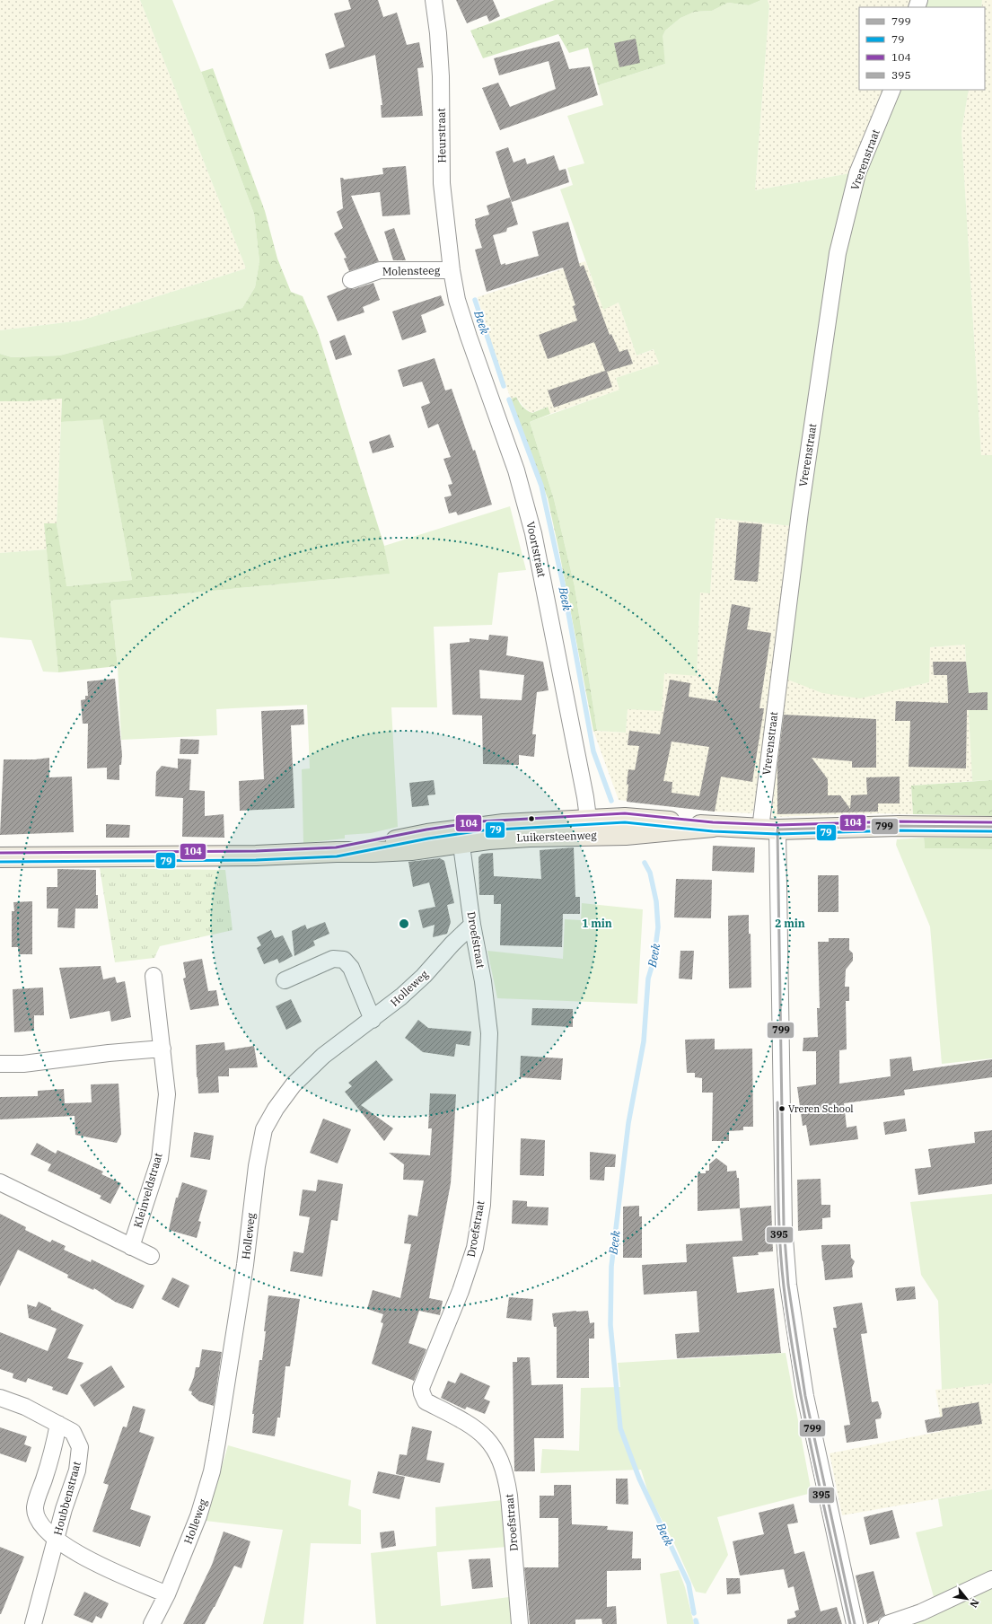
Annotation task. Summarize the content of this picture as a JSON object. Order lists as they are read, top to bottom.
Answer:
{
  "streets": {
    "main road": ["Luikersteenweg"],
    "street": [
      "Heurstraat",
      "Vrerenstraat",
      "Molensteeg",
      "Voortstraat",
      "Droefstraat",
      "Holleweg",
      "Kleinveldstraat",
      "Houbbenstraat"
    ]
  },
  "crossings": [
    ["Heurstraat", "Molensteeg"],
    ["Heurstraat", "Voortstraat"],
    ["Vrerenstraat", "Luikersteenweg"],
    ["Molensteeg", "Voortstraat"],
    ["Voortstraat", "Luikersteenweg"],
    ["Luikersteenweg", "Droefstraat"],
    ["Droefstraat", "Holleweg"],
    ["Holleweg", "Houbbenstraat"]
  ],
  "water": ["Beek"],
  "places": ["Vreren School"],
  "lines": [
    "transit line 104",
    "transit line 79",
    "transit line 799",
    "transit line 395"
  ],
  "legend": [
    "799",
    "79",
    "104",
    "395"
  ],
  "north": "bottom right",
  "rings": ["1 min", "2 min"]
}
